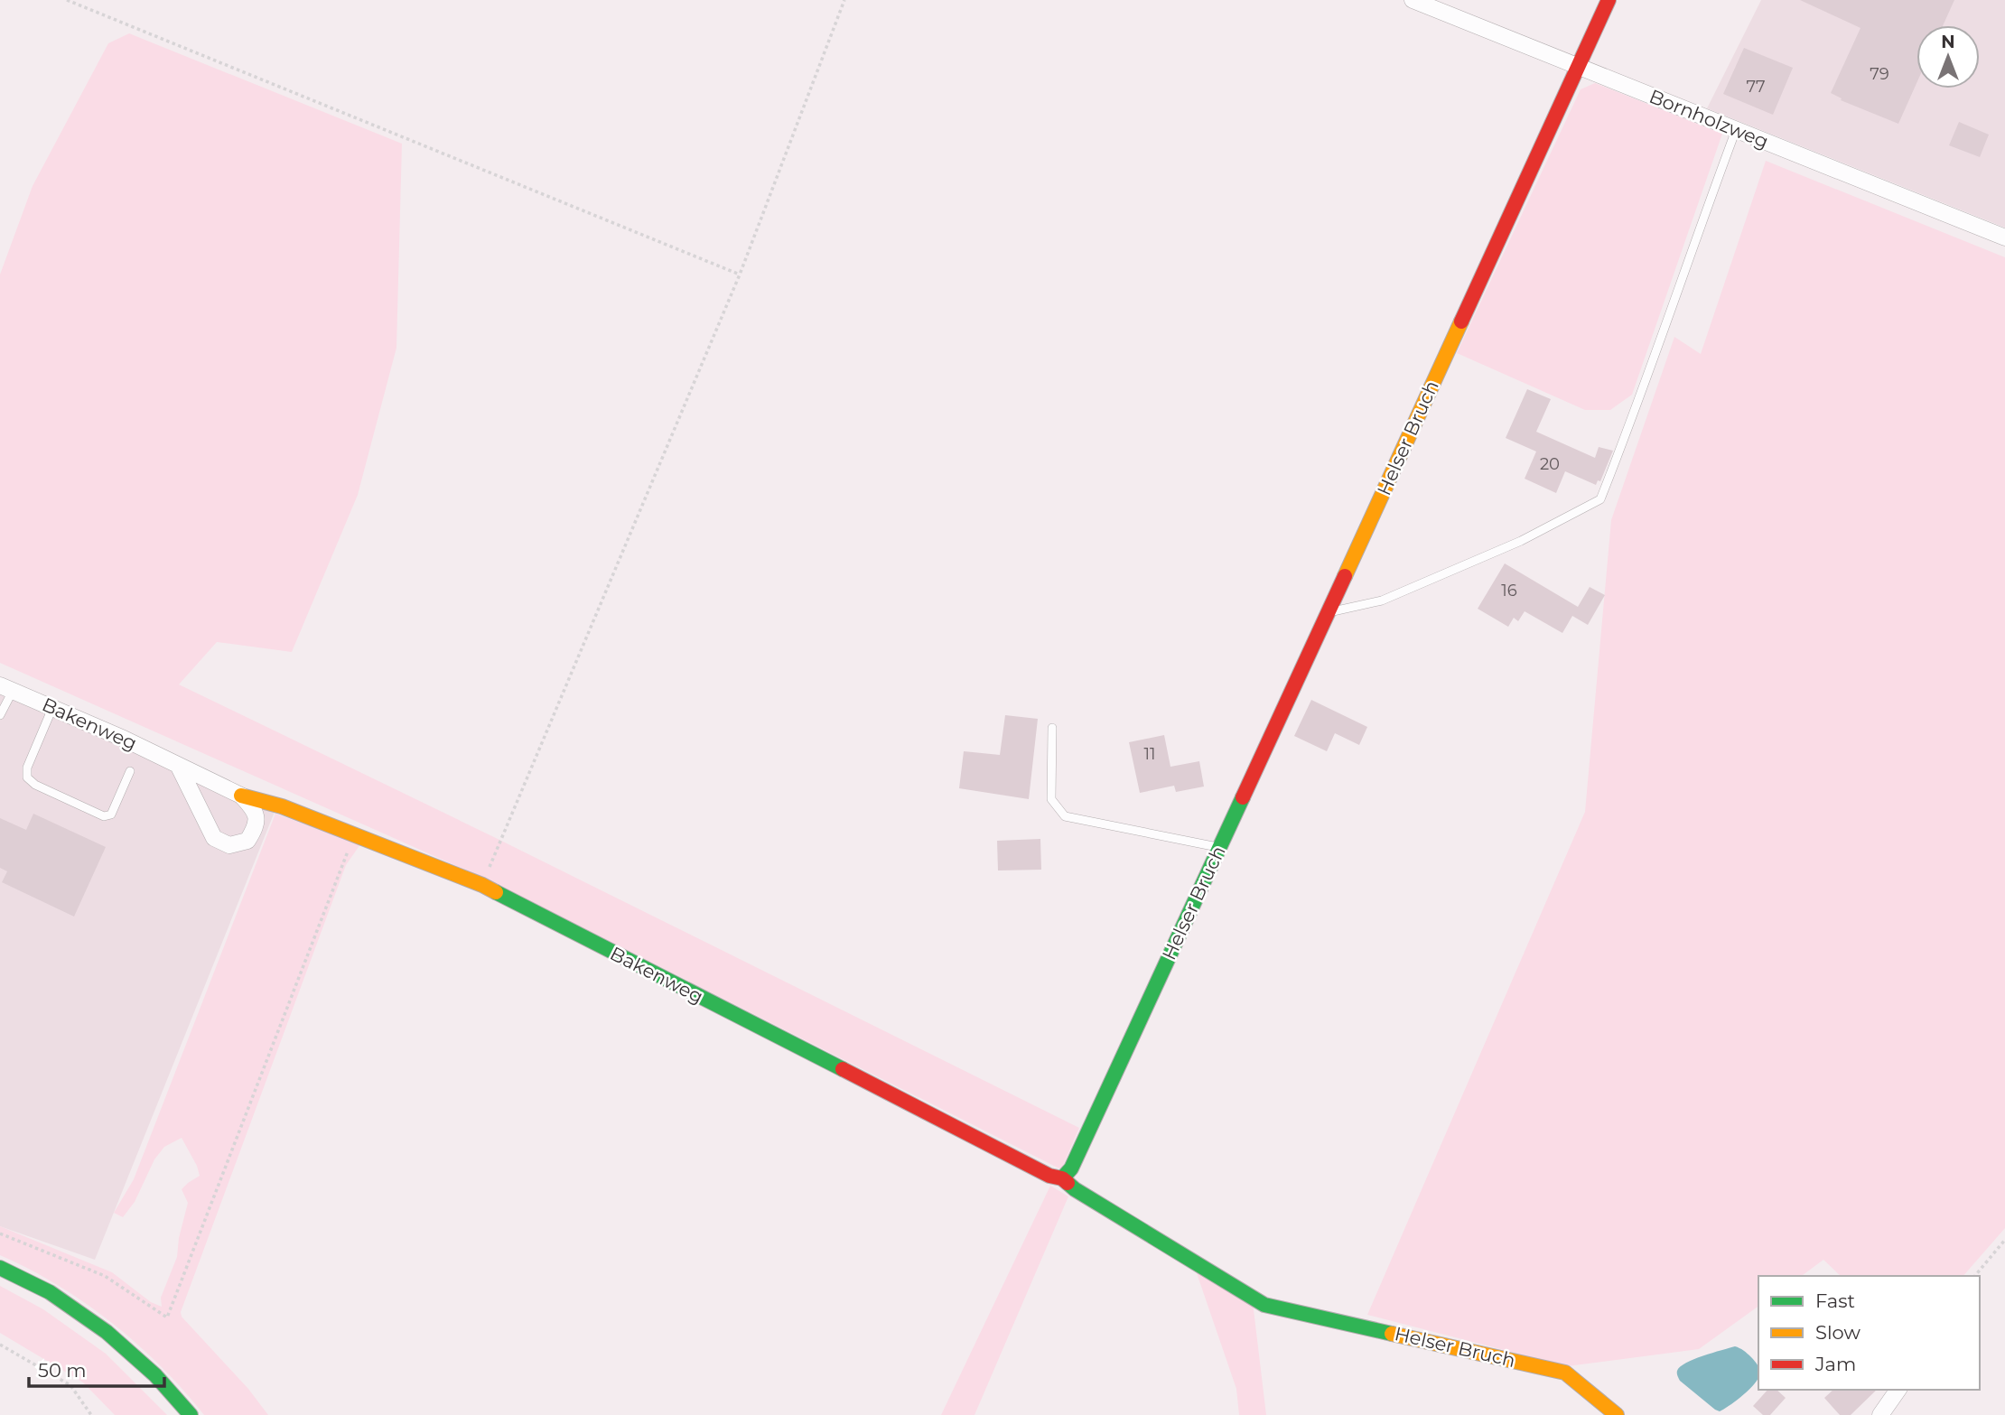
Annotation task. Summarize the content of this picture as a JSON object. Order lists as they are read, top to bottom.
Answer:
{
  "streets": {
    "street": ["Bornholzweg", "Helser Bruch", "Bakenweg"]
  },
  "crossings": [
    ["Bornholzweg", "Helser Bruch"],
    ["Helser Bruch", "Bakenweg"]
  ],
  "house_numbers": [
    "79",
    "77",
    "20",
    "16",
    "11"
  ],
  "legend": ["Fast", "Slow", "Jam"],
  "scale_bar": "50 m",
  "north": "top"
}
